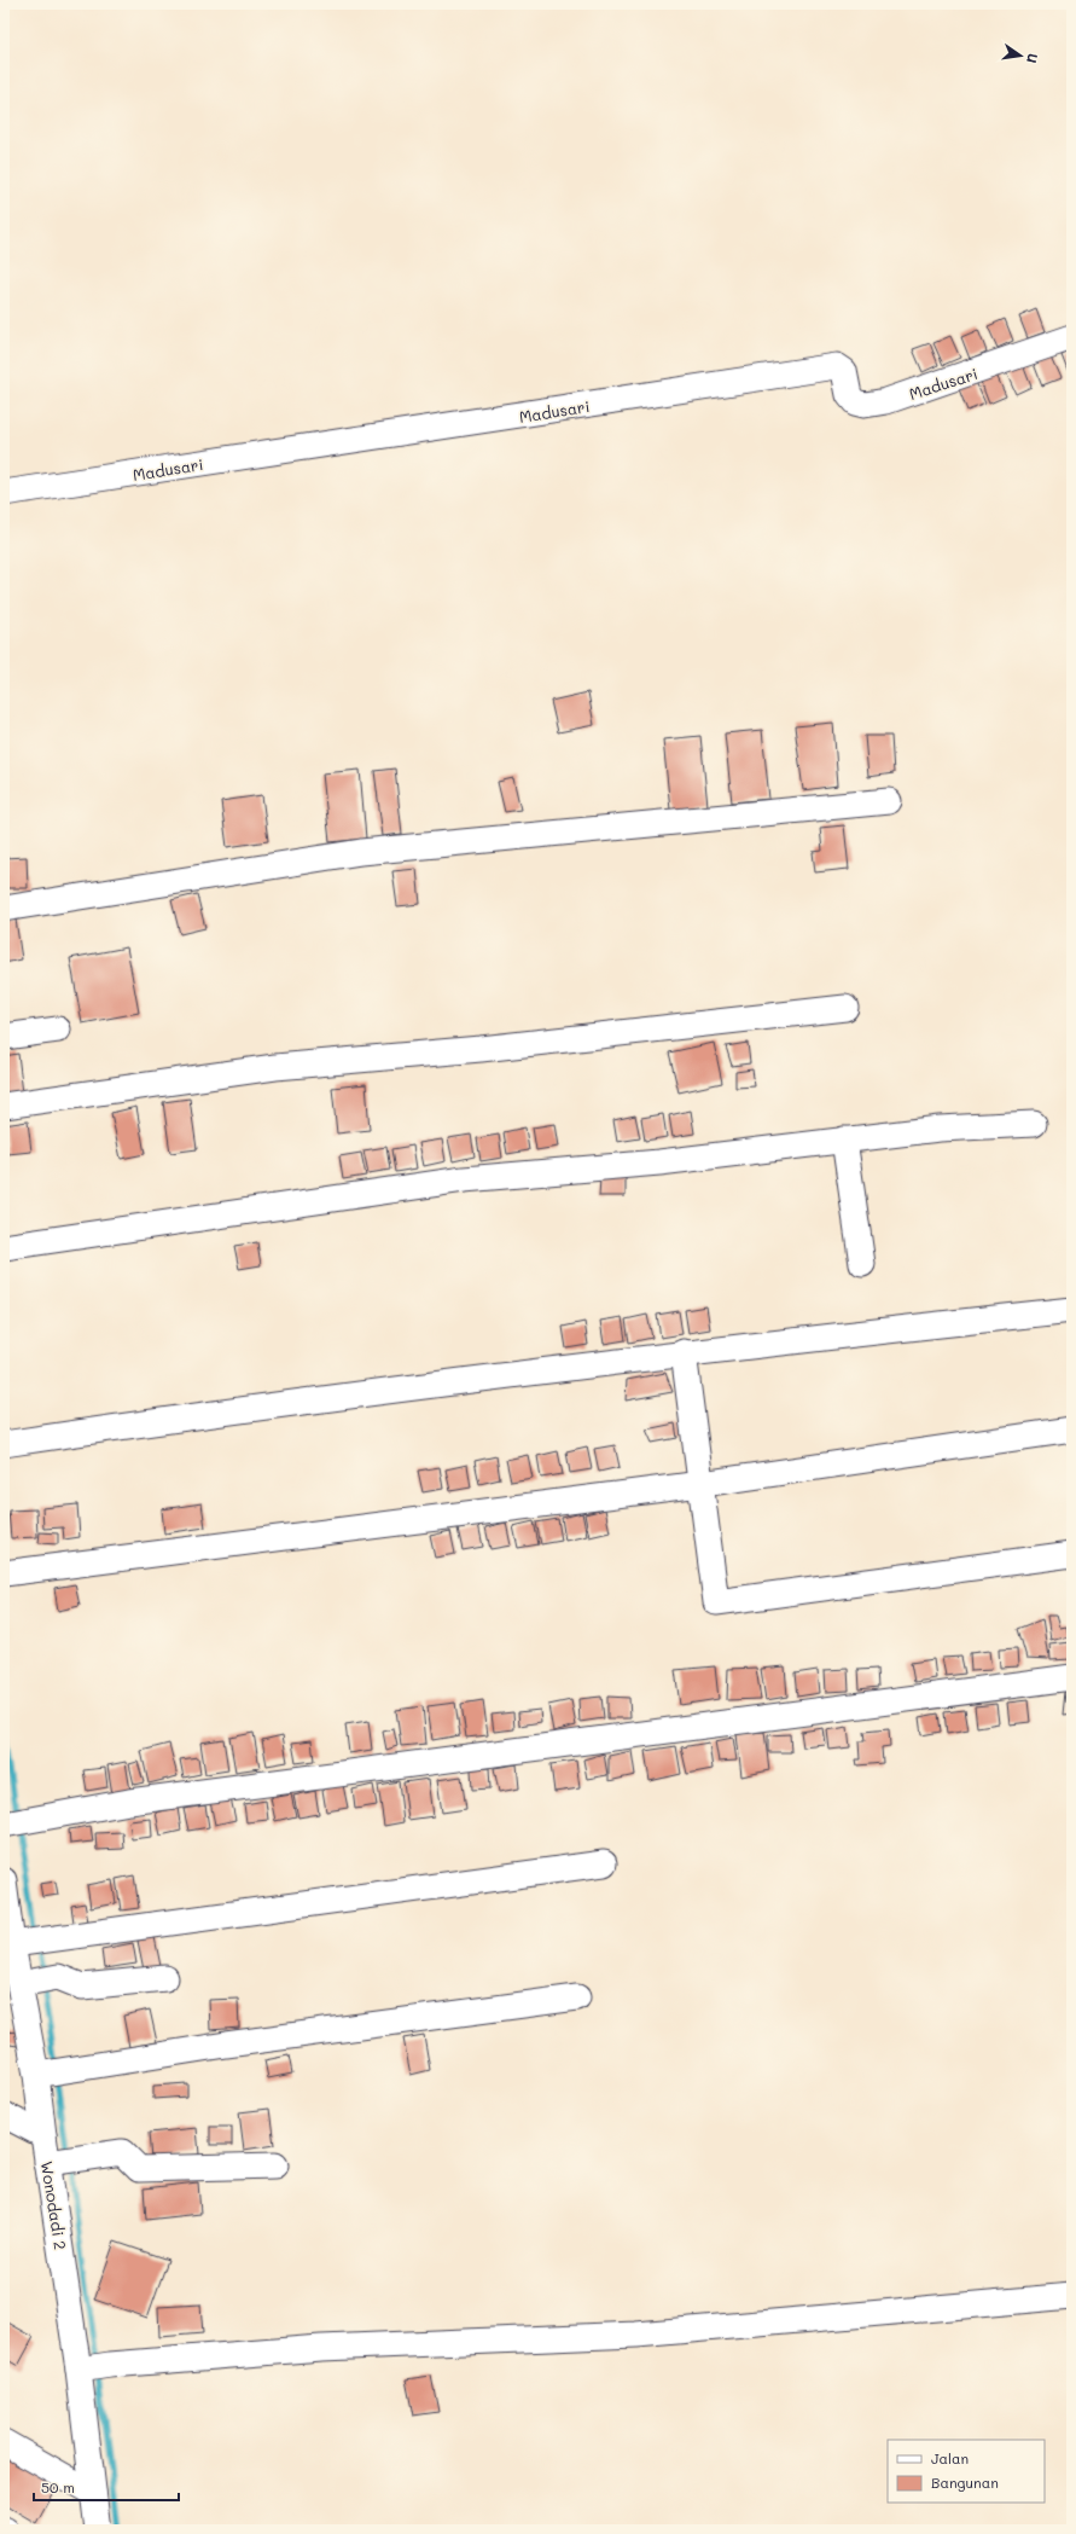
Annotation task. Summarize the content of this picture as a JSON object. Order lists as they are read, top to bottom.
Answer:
{
  "streets": {
    "street": ["Madusari", "Wonodadi 2"]
  },
  "legend": ["Jalan", "Bangunan"],
  "scale_bar": "50 m",
  "north": "right"
}
